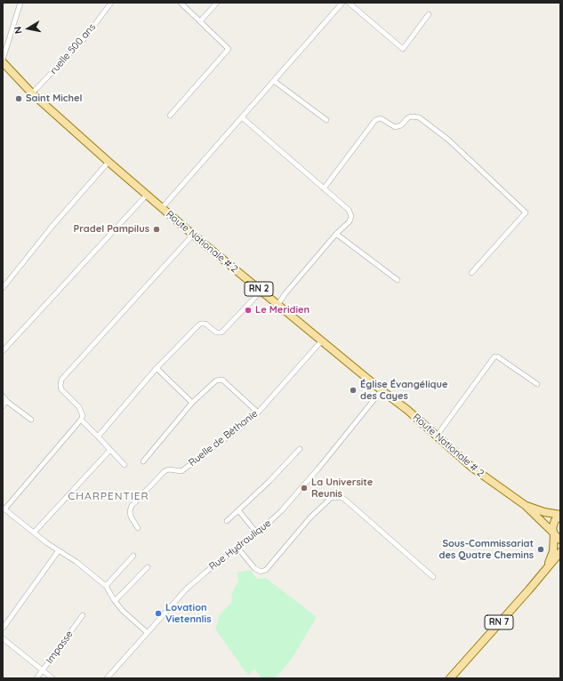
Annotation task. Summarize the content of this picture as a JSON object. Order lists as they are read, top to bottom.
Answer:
{
  "streets": {
    "main road": ["Route Nationale # 2", "RN 2", "RN 7"],
    "street": [
      "ruelle 500 ans",
      "Ruelle de Béthanie",
      "Rue Hydraulique",
      "Impasse"
    ]
  },
  "crossings": [
    ["ruelle 500 ans", "Route Nationale # 2"],
    ["Route Nationale # 2", "Ruelle de Béthanie"],
    ["Route Nationale # 2", "Rue Hydraulique"],
    ["Route Nationale # 2", "RN 7"]
  ],
  "districts": ["CHARPENTIER"],
  "places": [
    "Saint Michel",
    "Pradel Pampilus",
    "Le Meridien",
    "Église Évangélique des Cayes",
    "La Universite Reunis",
    "Sous-Commissariat des Quatre Chemins",
    "Lovation Vietennlis"
  ],
  "north": "left"
}
